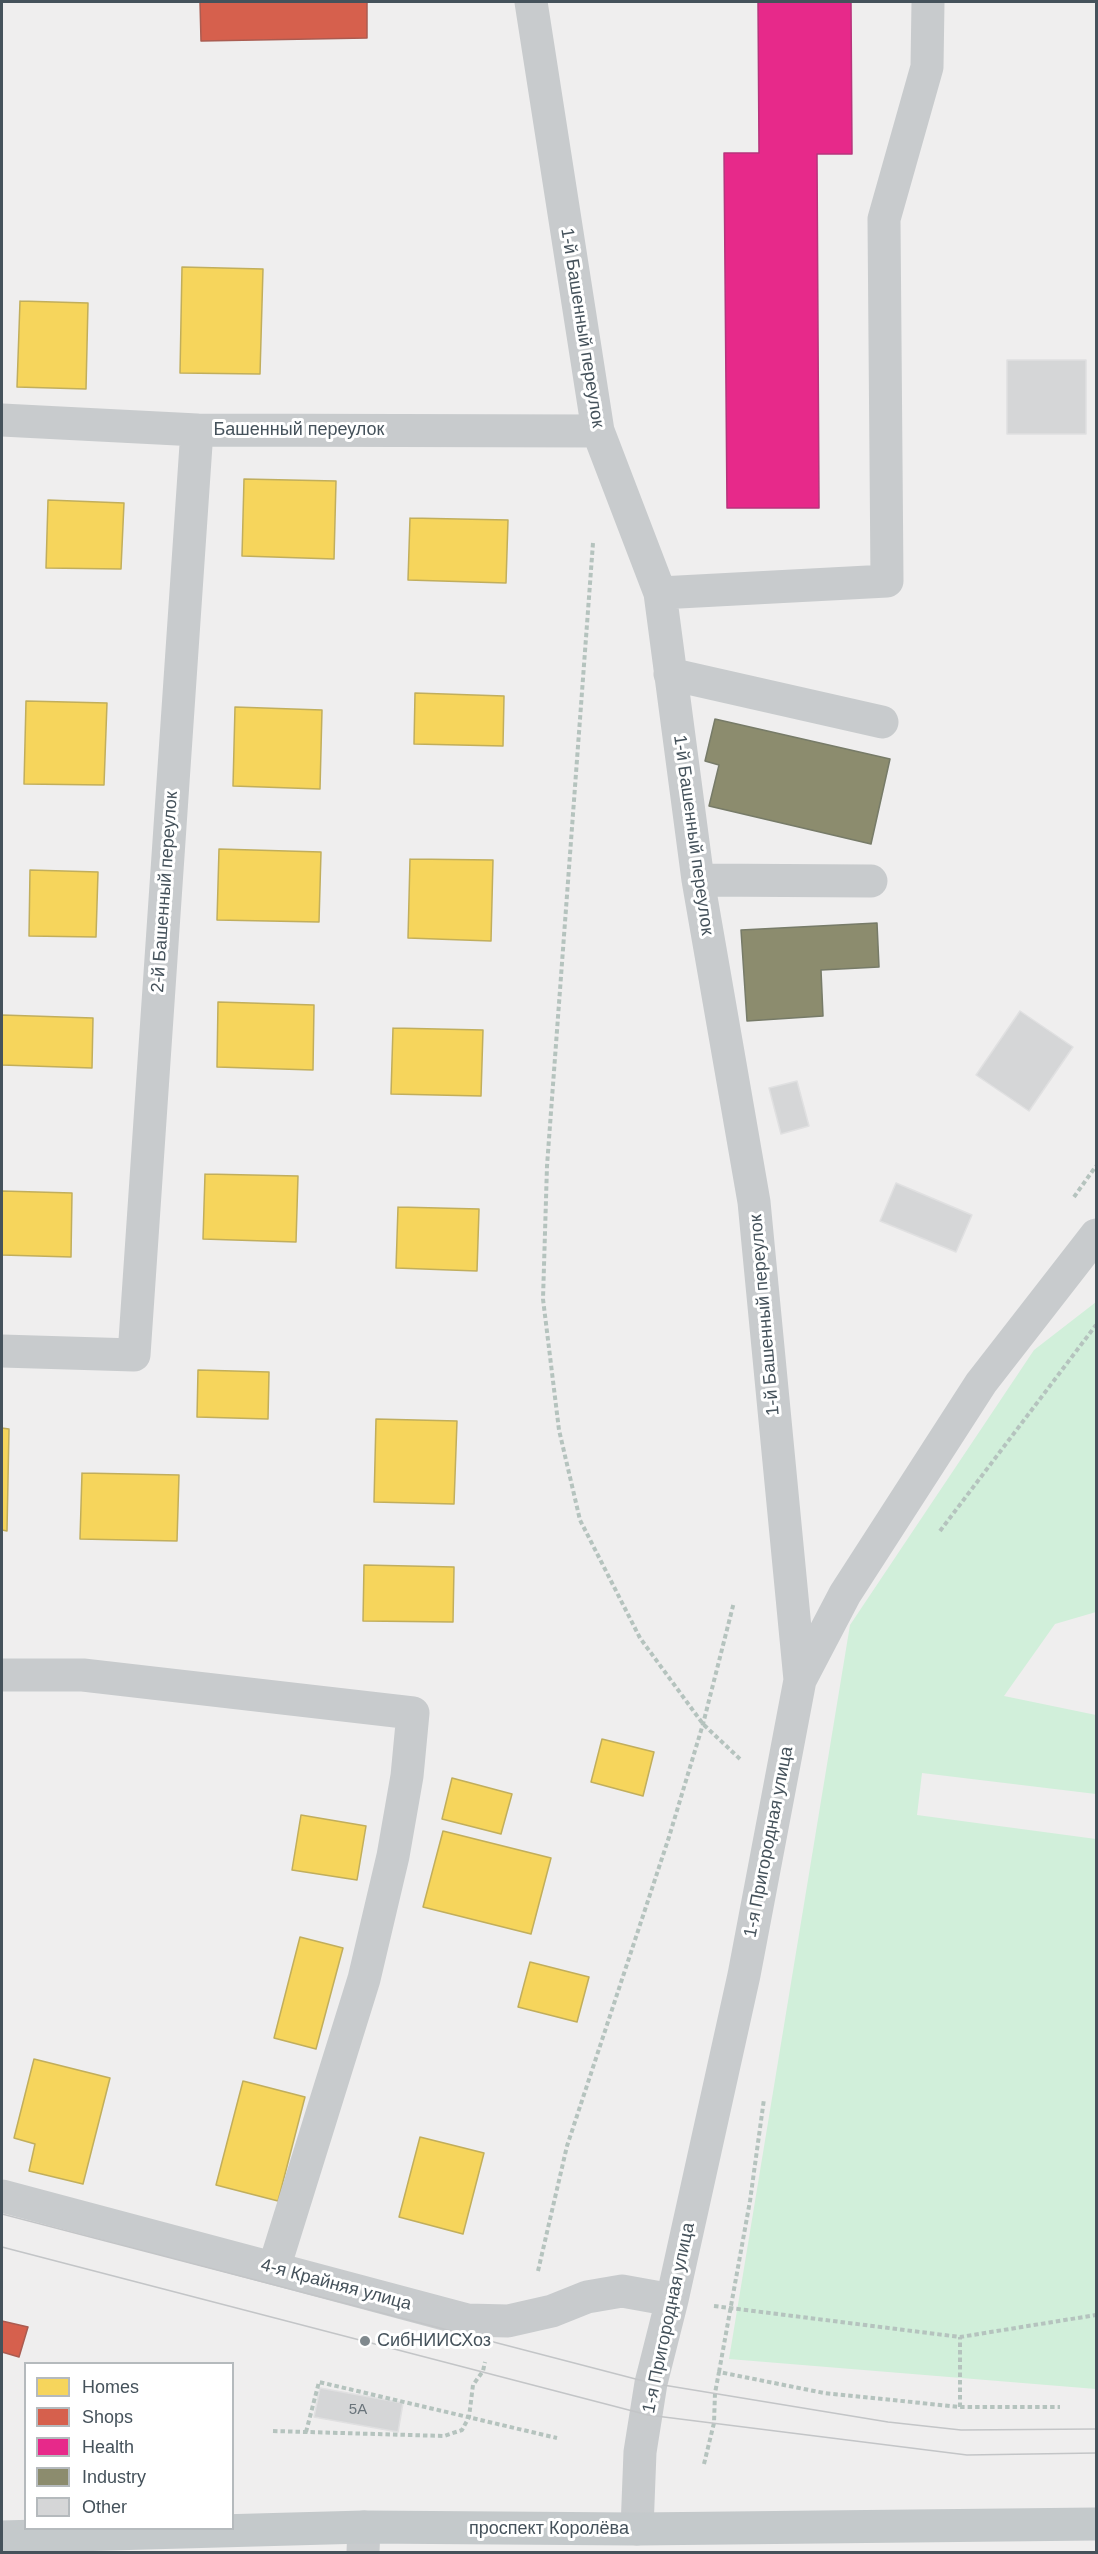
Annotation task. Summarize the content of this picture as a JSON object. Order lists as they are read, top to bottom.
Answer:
{
  "streets": {
    "main road": ["проспект Королёва"],
    "street": [
      "1-й Башенный переулок",
      "Башенный переулок",
      "2-й Башенный переулок",
      "1-я Пригородная улица",
      "4-я Крайняя улица"
    ]
  },
  "crossings": [
    ["1-й Башенный переулок", "Башенный переулок"],
    ["1-й Башенный переулок", "1-я Пригородная улица"],
    ["Башенный переулок", "2-й Башенный переулок"],
    ["1-я Пригородная улица", "4-я Крайняя улица"],
    ["1-я Пригородная улица", "проспект Королёва"]
  ],
  "places": ["СибНИИСХоз"],
  "house_numbers": ["5А"],
  "legend": [
    "Homes",
    "Shops",
    "Health",
    "Industry",
    "Other"
  ]
}
